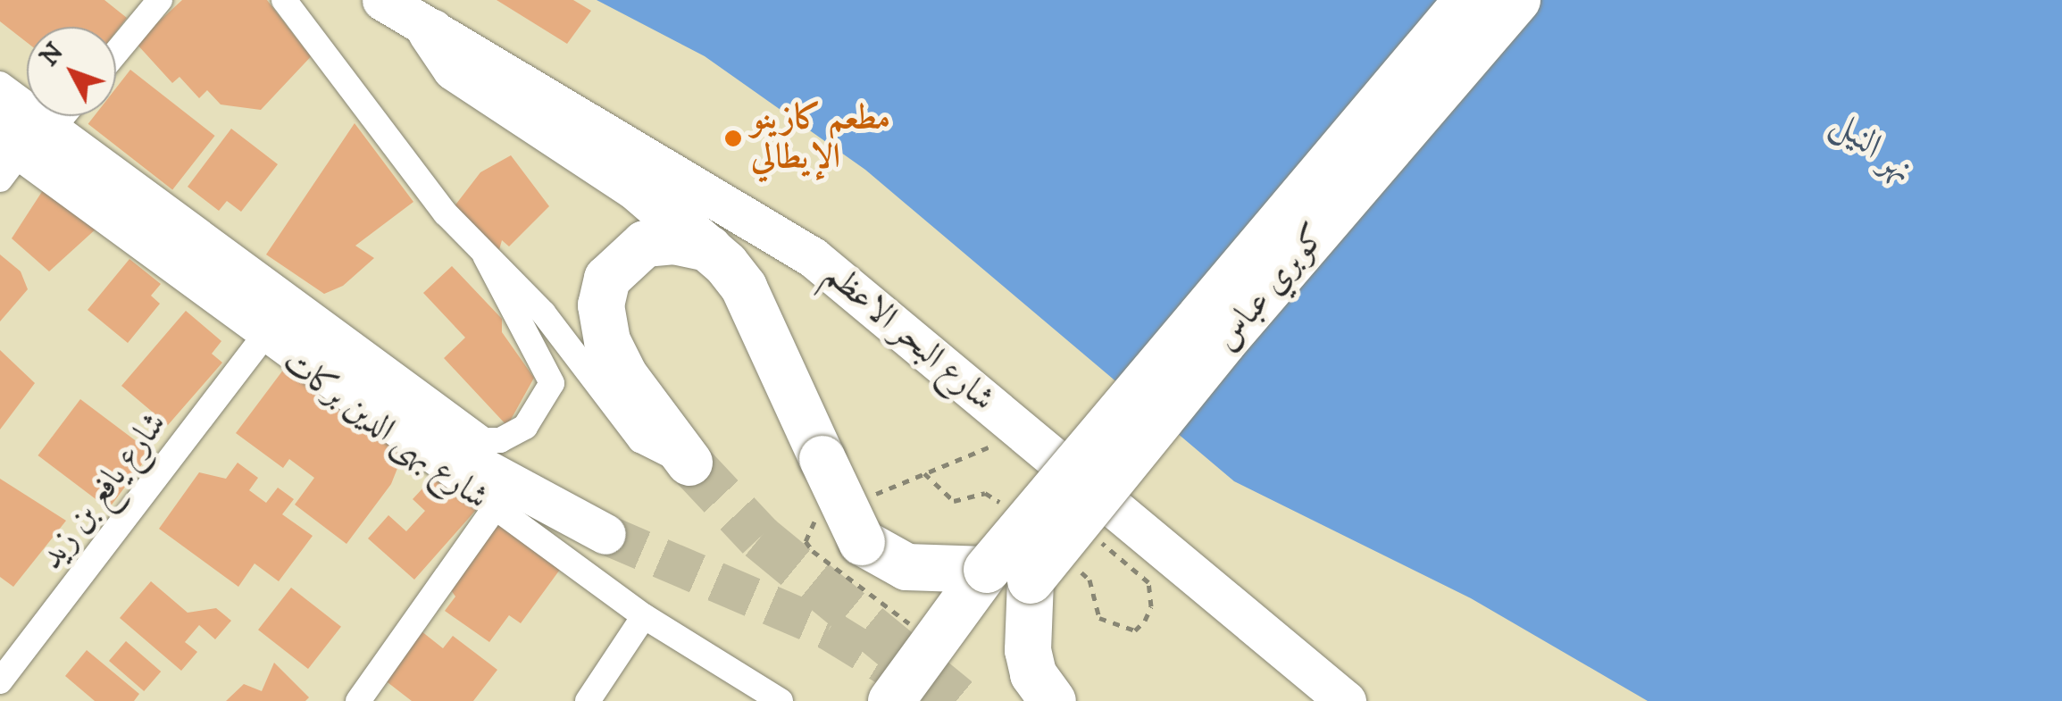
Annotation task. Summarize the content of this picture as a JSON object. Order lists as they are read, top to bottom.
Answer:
{
  "streets": {
    "highway": ["كوبري عباس"],
    "main road": ["شارع البحر الاعظم", "شارع بهى الدين بركات"],
    "street": ["شارع يافع بن زيد"]
  },
  "crossings": [
    ["شارع بهى الدين بركات", "شارع يافع بن زيد"]
  ],
  "water": ["نهر النيل"],
  "places": ["مطعم كازينو الإيطالي"],
  "north": "top left"
}
